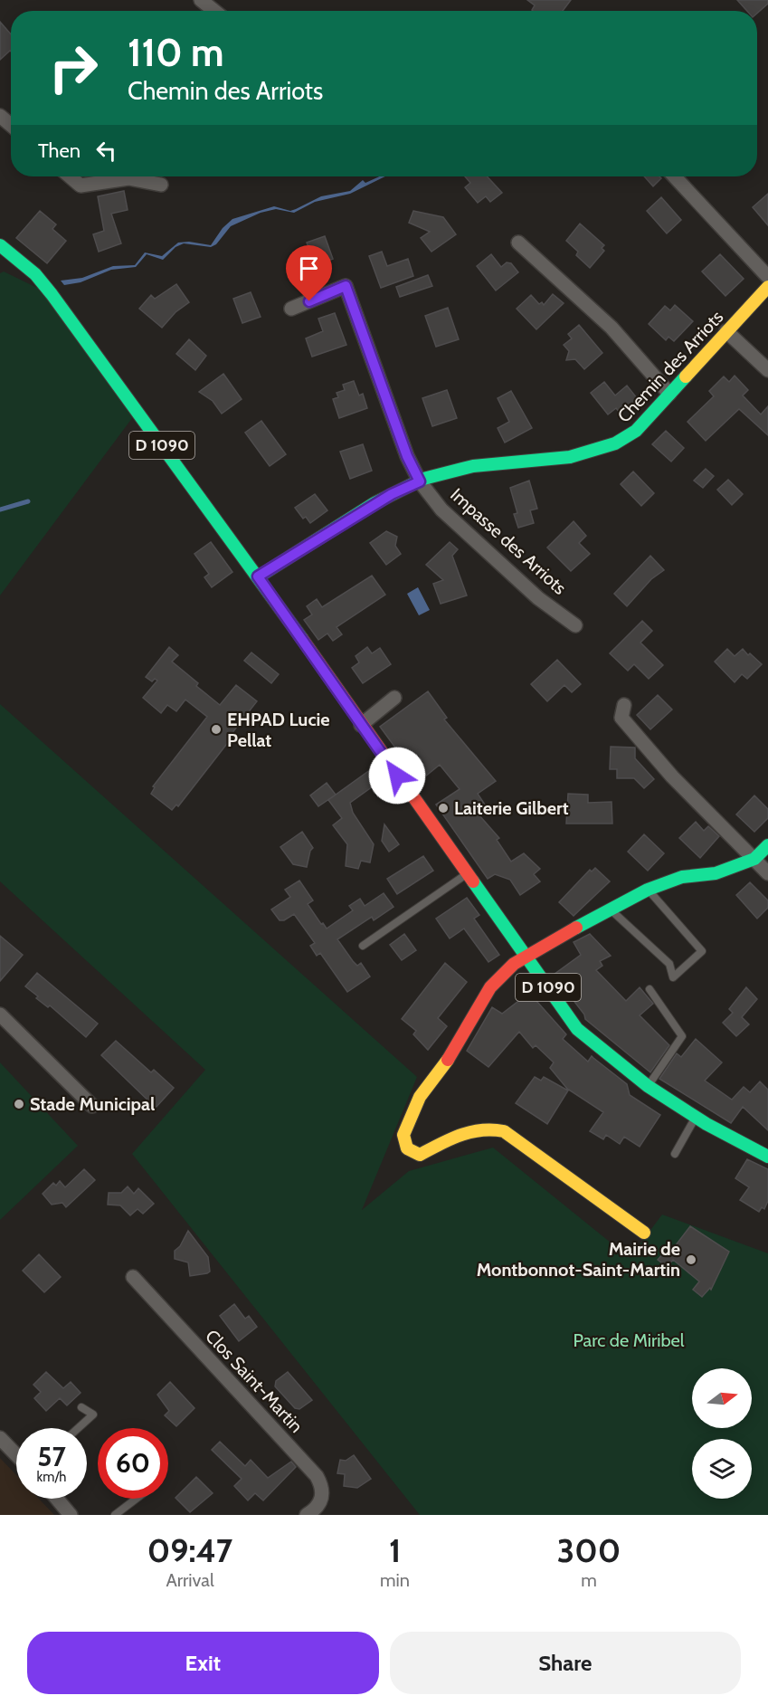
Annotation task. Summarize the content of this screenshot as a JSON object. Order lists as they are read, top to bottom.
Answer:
{
  "streets": {
    "street": [
      "Chemin des Arriots",
      "D 1090",
      "Impasse des Arriots",
      "Clos Saint-Martin"
    ]
  },
  "crossings": [
    ["Chemin des Arriots", "D 1090"],
    ["Chemin des Arriots", "Impasse des Arriots"]
  ],
  "parks": ["Parc de Miribel"],
  "places": [
    "EHPAD Lucie Pellat",
    "Laiterie Gilbert",
    "Stade Municipal",
    "Mairie de Montbonnot-Saint-Martin"
  ],
  "north": "right",
  "page": {
    "turn": ["110 m", "Chemin des Arriots"],
    "then": "Then",
    "speed": "57 km/h",
    "limit": "60",
    "eta": [
      "09:47",
      "Arrival",
      "1",
      "min",
      "300",
      "m"
    ],
    "buttons": ["Exit", "Share"]
  }
}
